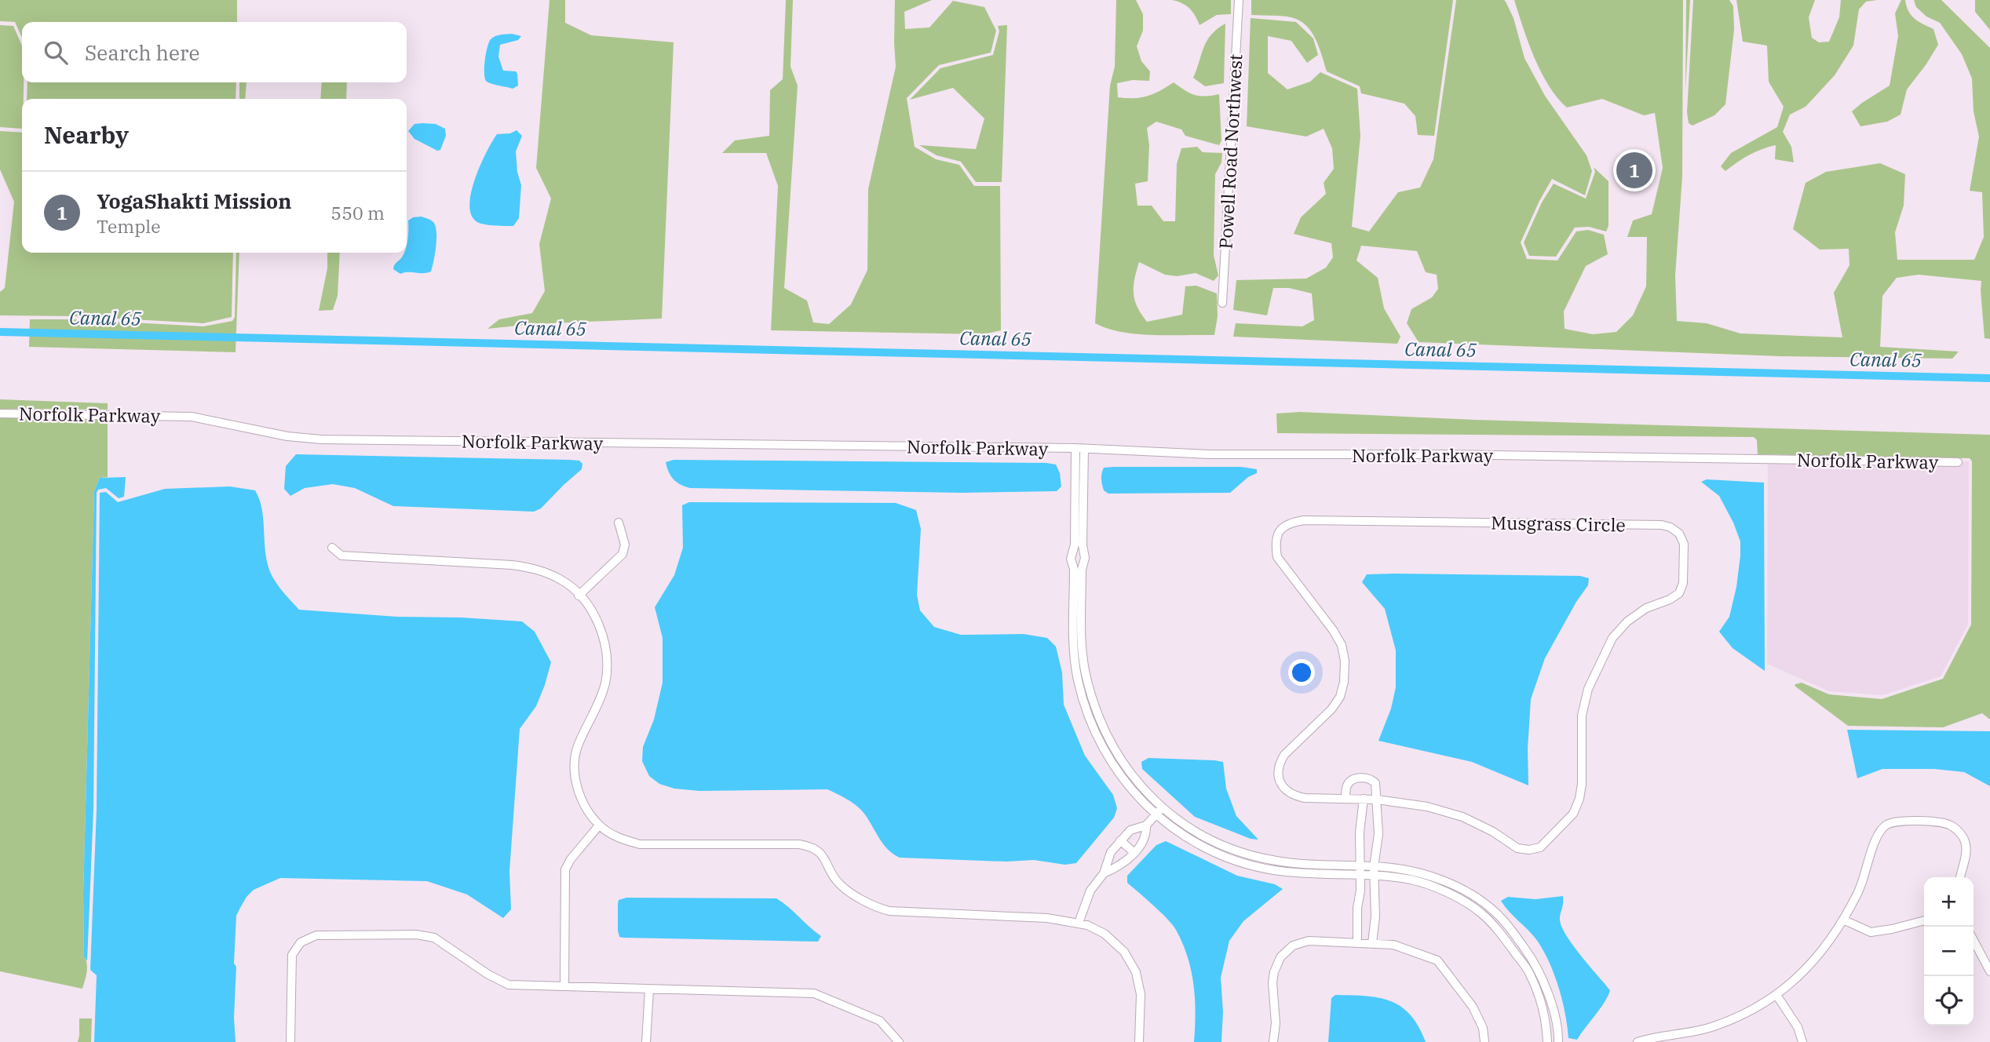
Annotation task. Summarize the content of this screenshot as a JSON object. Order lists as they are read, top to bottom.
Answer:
{
  "streets": {
    "street": ["Powell Road Northwest", "Norfolk Parkway", "Musgrass Circle"]
  },
  "water": ["Canal 65"],
  "page": {
    "search": "Search here",
    "heading": "Nearby",
    "pins": "1",
    "list": [
      {
        "mark": "1",
        "name": "YogaShakti Mission",
        "note": "Temple",
        "value": "550 m"
      }
    ],
    "map_buttons": ["+", "−"]
  }
}
